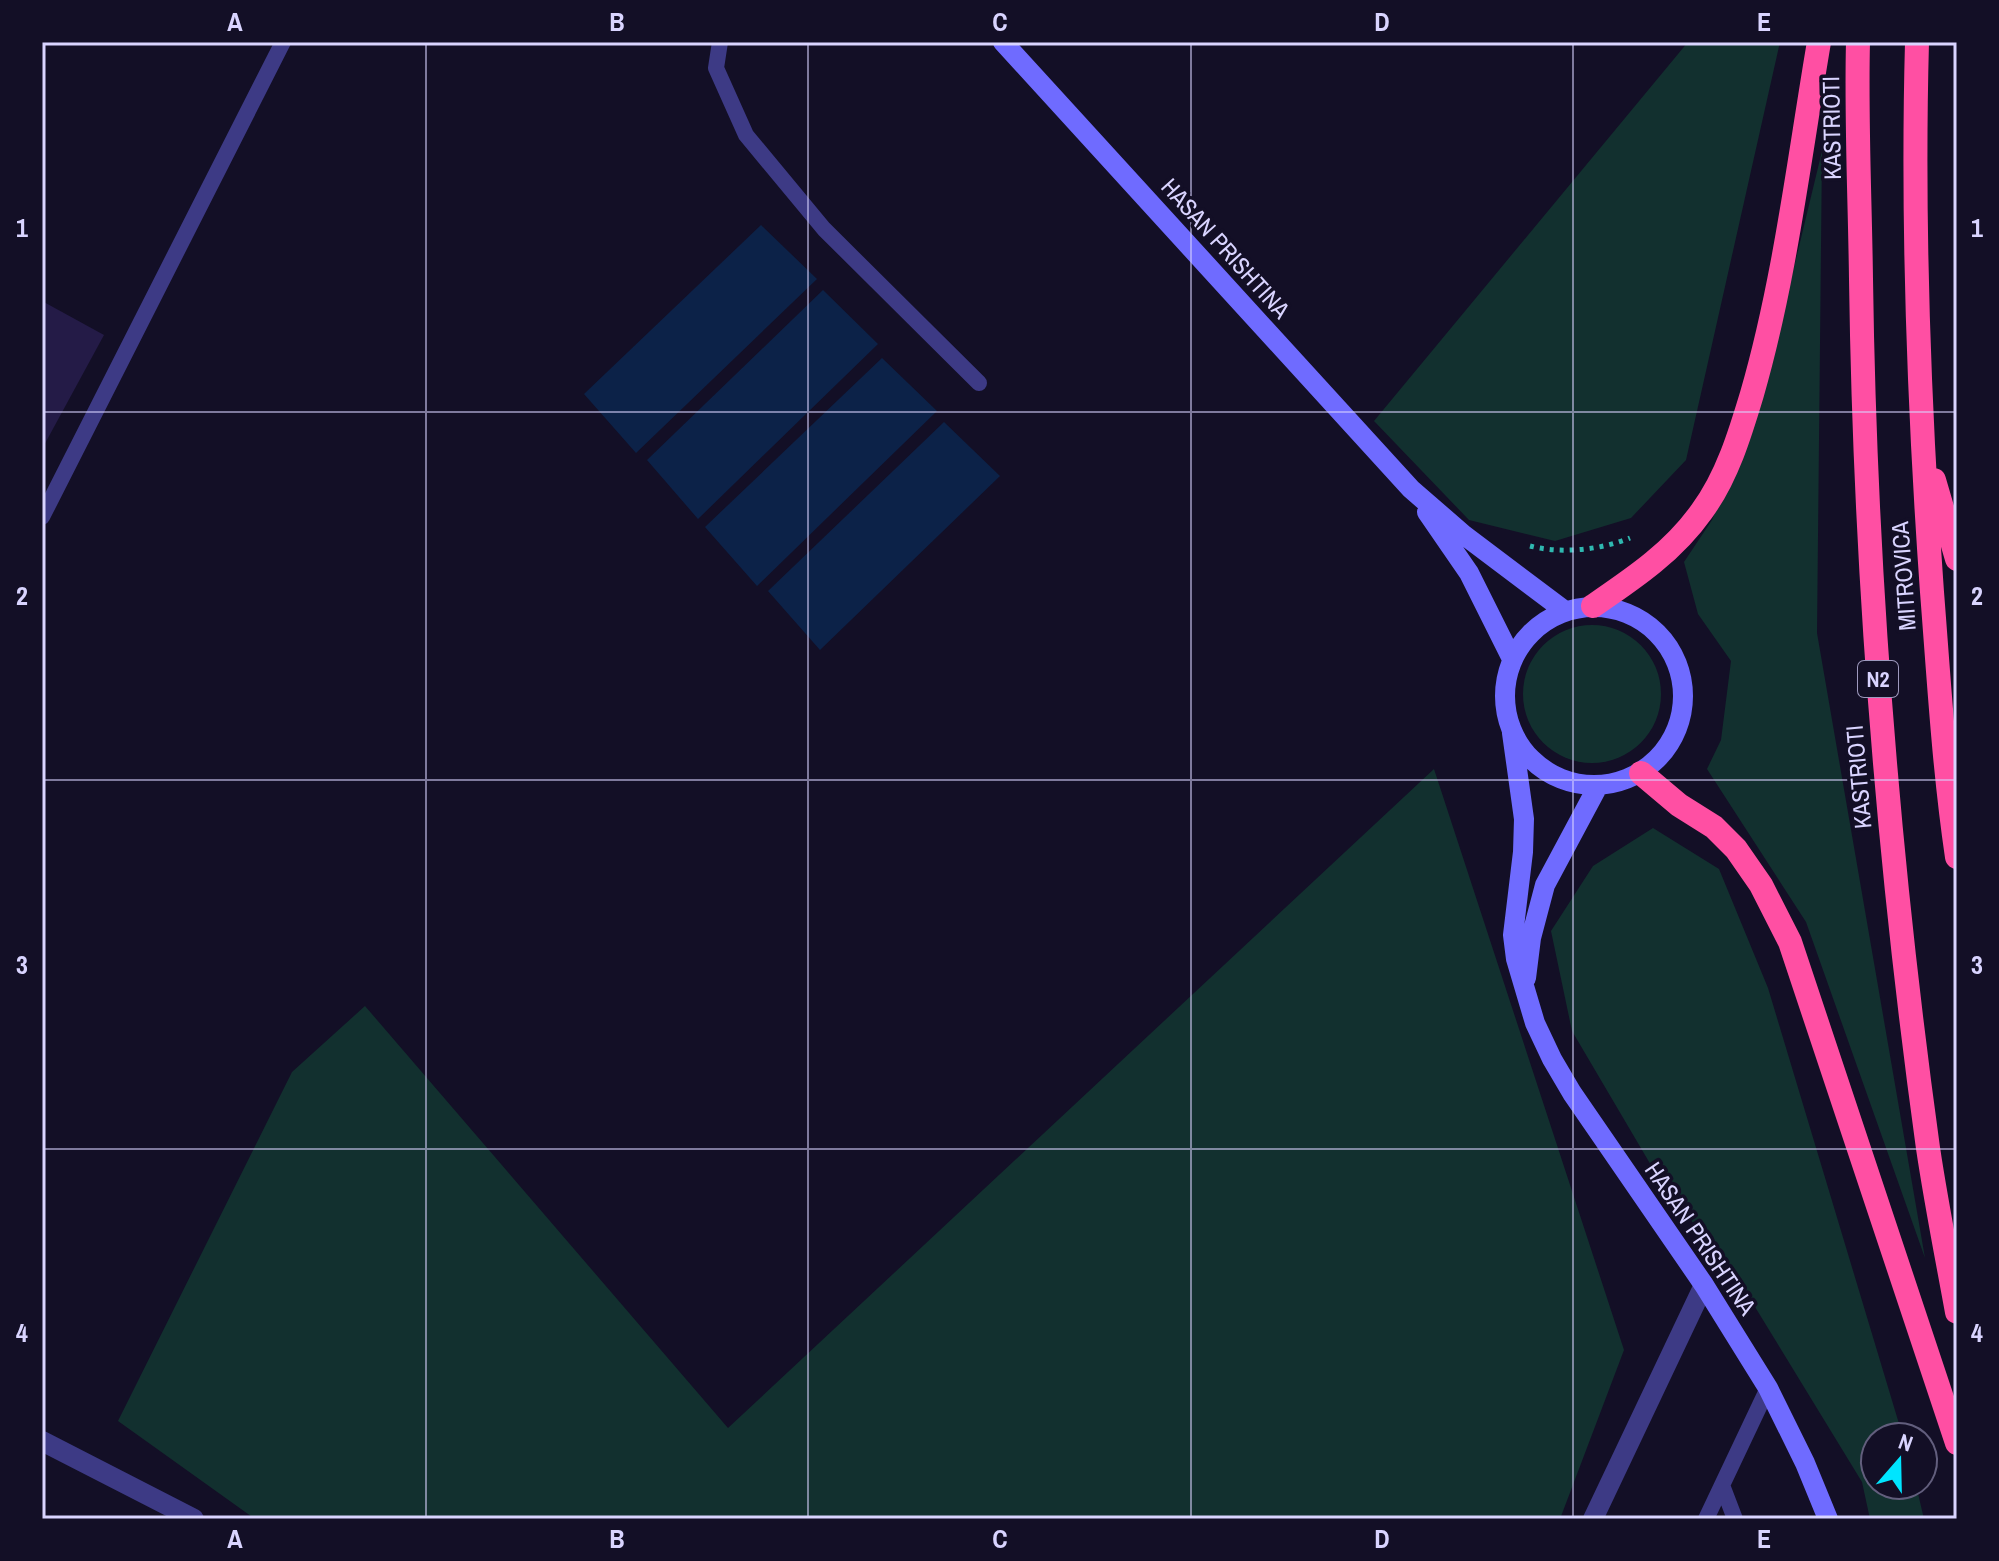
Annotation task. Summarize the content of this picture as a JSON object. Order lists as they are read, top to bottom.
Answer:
{
  "streets": {
    "highway": ["KASTRIOTI", "MITROVICA", "N2"],
    "main road": ["HASAN PRISHTINA"]
  },
  "north": "top",
  "grid": {
    "columns": [
      "A",
      "B",
      "C",
      "D",
      "E"
    ],
    "rows": [
      "1",
      "2",
      "3",
      "4"
    ]
  }
}
